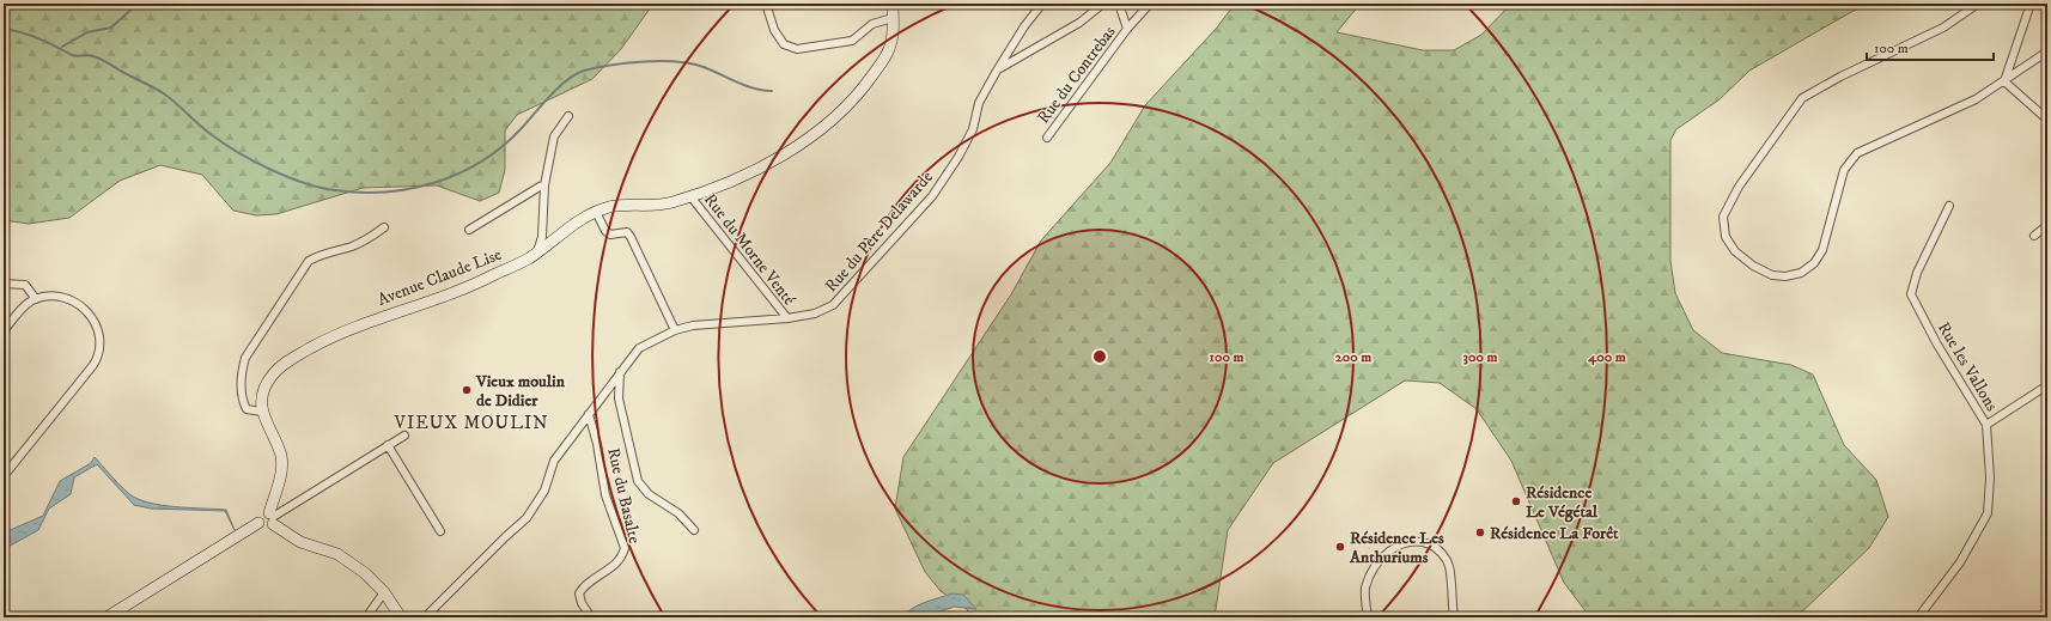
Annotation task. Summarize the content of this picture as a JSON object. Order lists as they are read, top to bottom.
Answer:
{
  "streets": {
    "street": [
      "Rue du Contrebas",
      "Rue du Père Delawarde",
      "Rue du Morne Venté",
      "Avenue Claude Lise",
      "Rue les Vallons",
      "Rue du Basalte"
    ]
  },
  "crossings": [
    ["Rue du Père Delawarde", "Rue du Morne Venté"],
    ["Rue du Père Delawarde", "Rue du Basalte"],
    ["Rue du Morne Venté", "Avenue Claude Lise"]
  ],
  "districts": ["VIEUX MOULIN"],
  "places": [
    "Vieux moulin de Didier",
    "Résidence Le Végétal",
    "Résidence La Forêt",
    "Résidence Les Anthuriums"
  ],
  "scale_bar": "100 m",
  "rings": [
    "100 m",
    "200 m",
    "300 m",
    "400 m"
  ]
}
